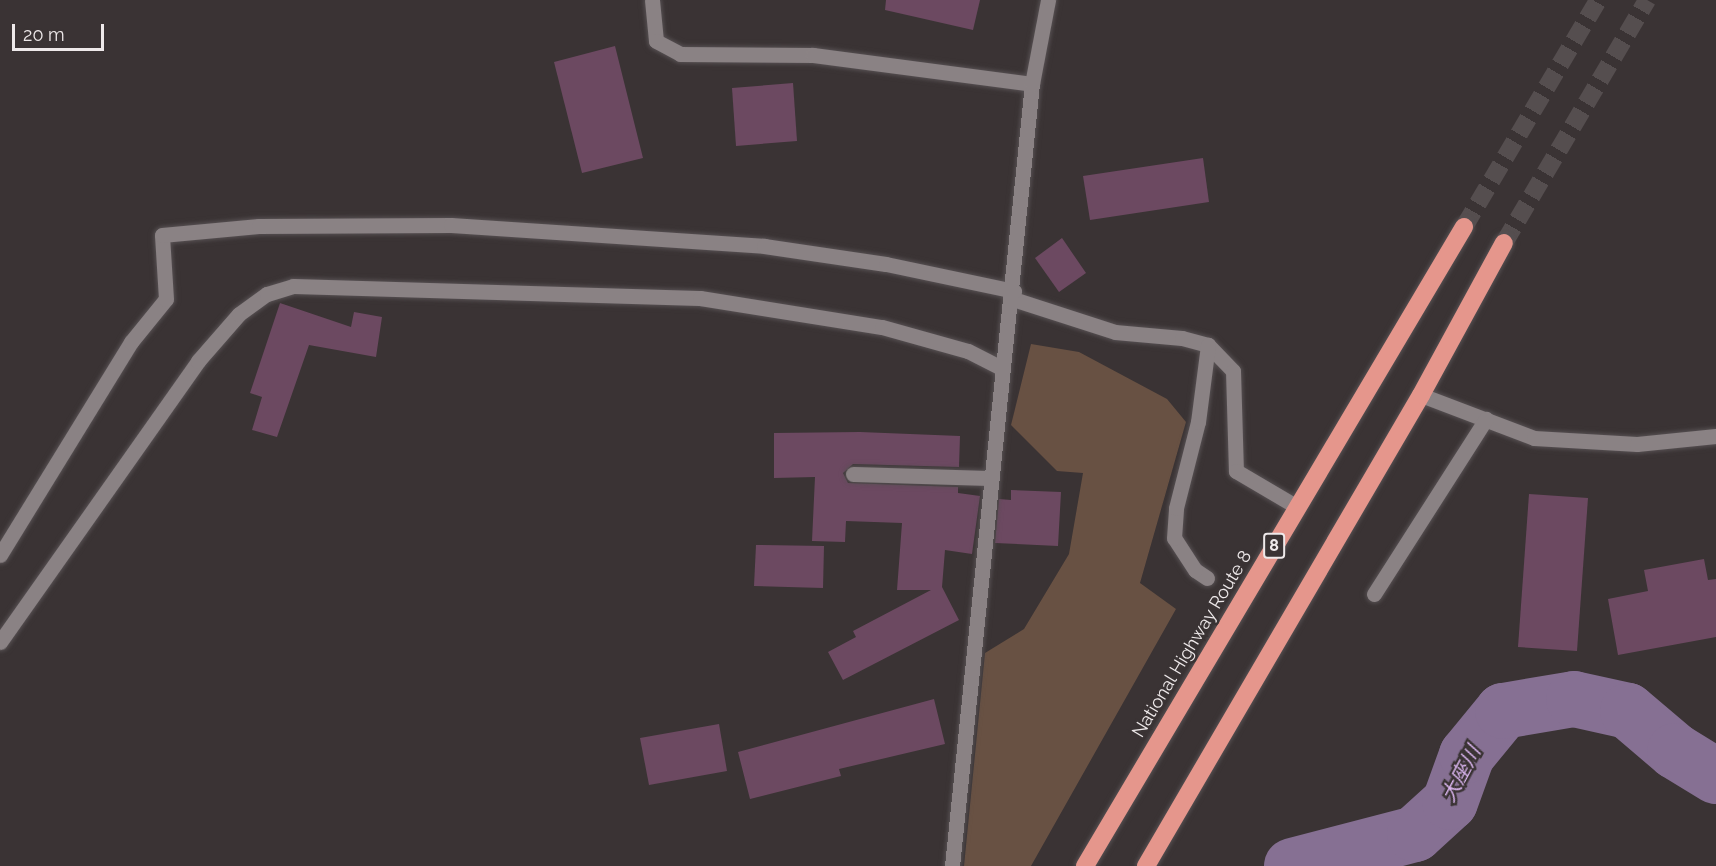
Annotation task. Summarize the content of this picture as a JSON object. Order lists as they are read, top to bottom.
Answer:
{
  "streets": {
    "highway": ["8", "National Highway Route 8"]
  },
  "water": ["大座川"],
  "scale_bar": "20 m"
}
